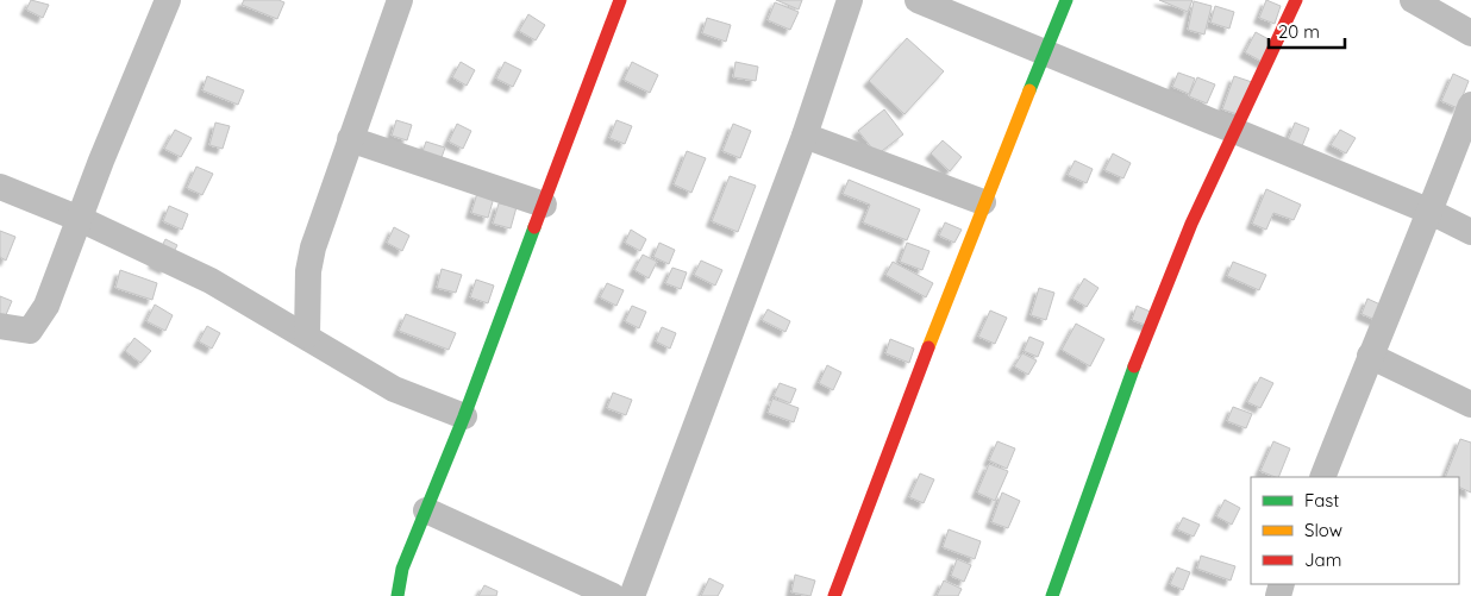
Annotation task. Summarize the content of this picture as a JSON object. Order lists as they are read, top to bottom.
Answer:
{
  "legend": ["Fast", "Slow", "Jam"],
  "scale_bar": "20 m"
}
